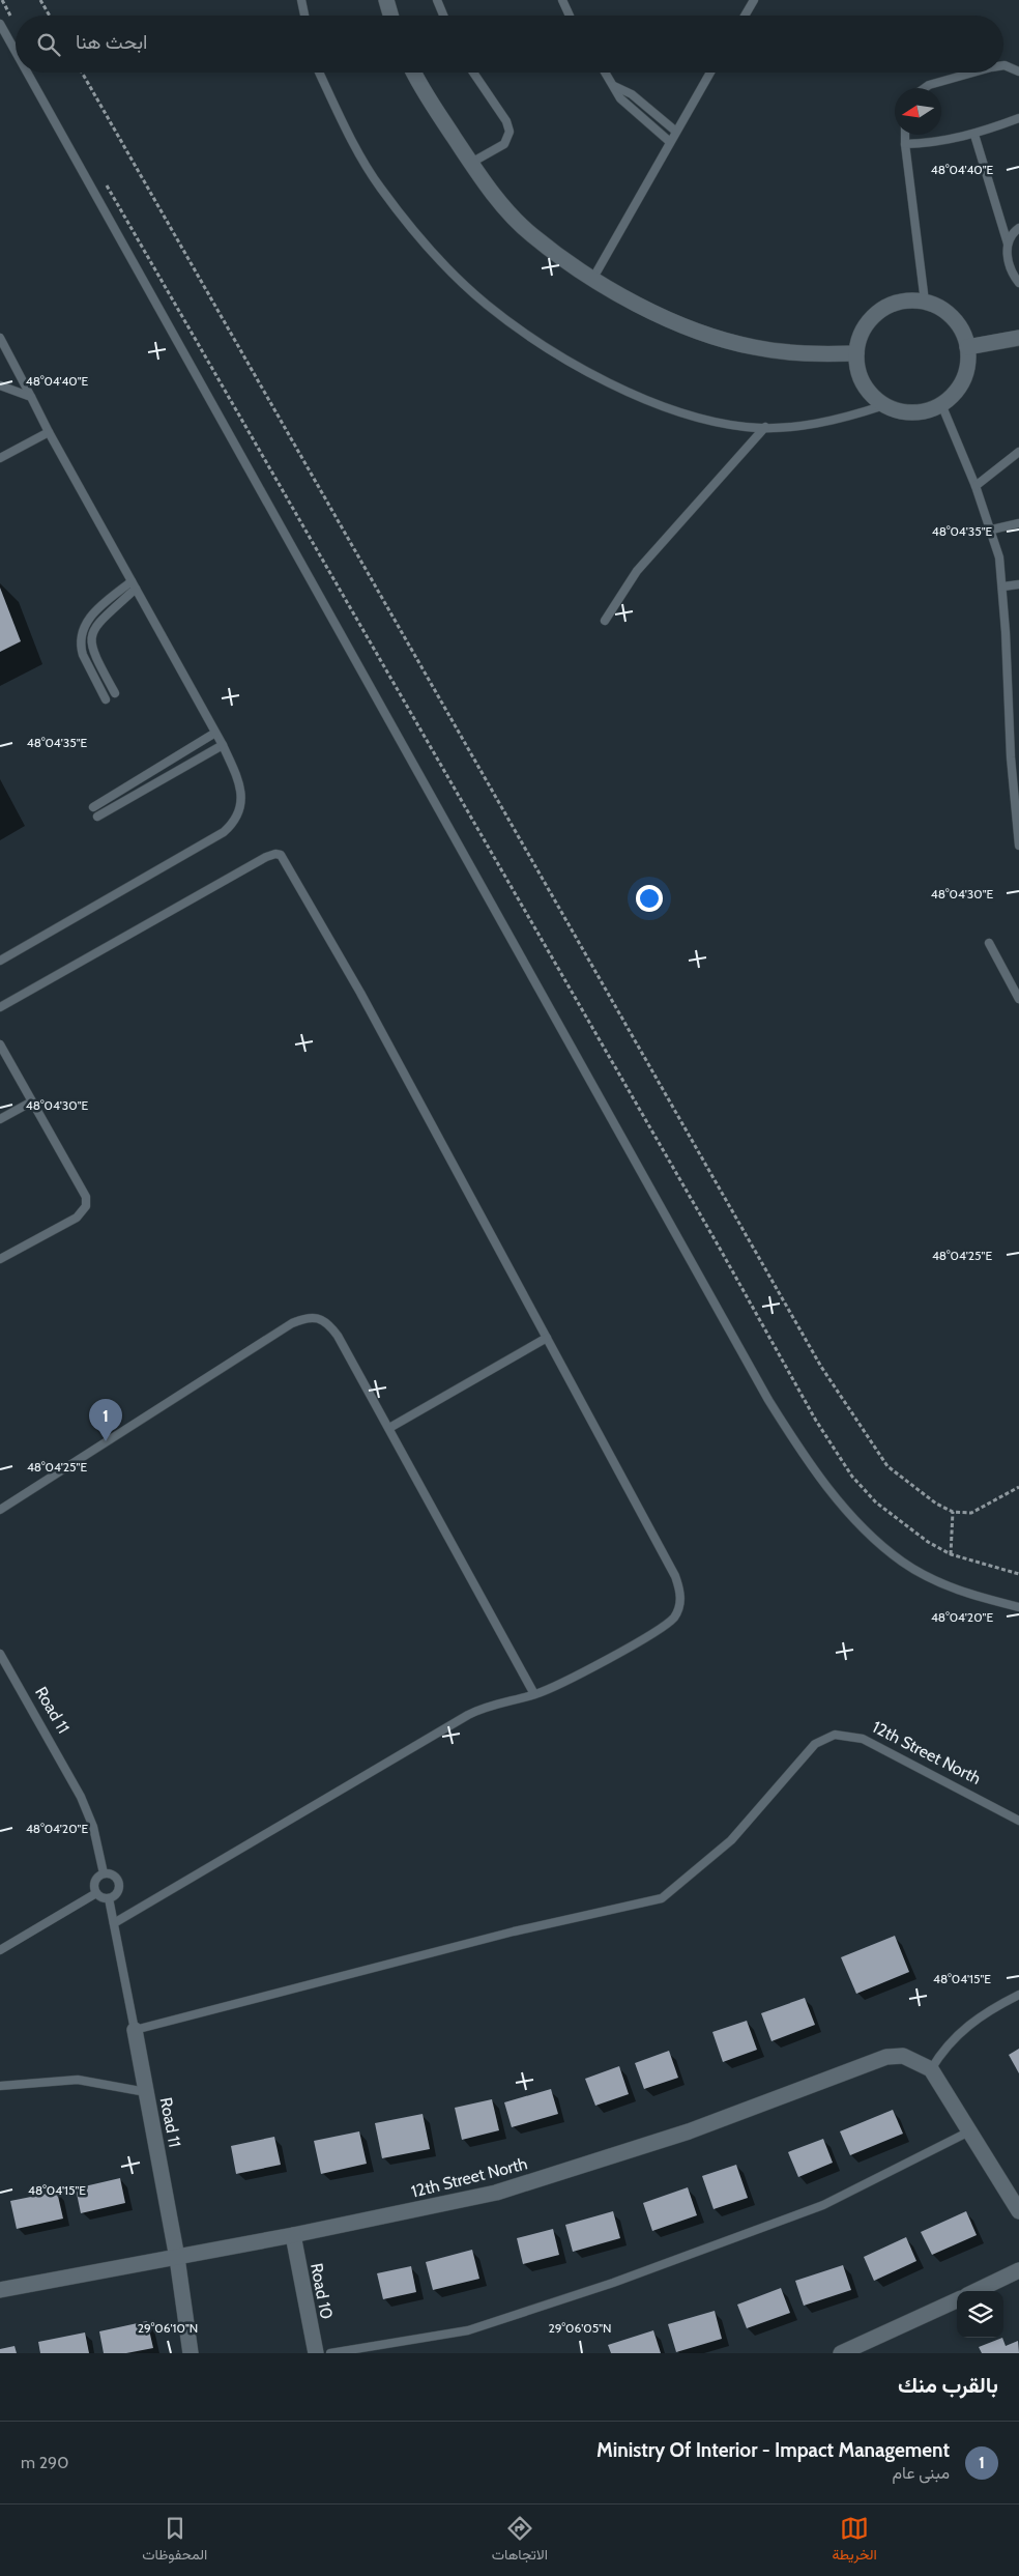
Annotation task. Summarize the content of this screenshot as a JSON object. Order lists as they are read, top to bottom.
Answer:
{
  "streets": {
    "street": ["Road 11", "12th Street North", "Road 10"]
  },
  "crossings": [
    ["Road 11", "12th Street North"],
    ["12th Street North", "Road 10"]
  ],
  "north": "left",
  "page": {
    "search": "ابحث هنا",
    "pins": "1",
    "heading": "بالقرب منك",
    "list": [
      {
        "mark": "1",
        "name": "Ministry Of Interior - Impact Management",
        "note": "مبنى عام",
        "value": "290 m"
      }
    ],
    "nav": ["الخريطة", "الاتجاهات", "المحفوظات"]
  },
  "coordinates": [
    "48°04'40\"E",
    "48°04'35\"E",
    "48°04'30\"E",
    "48°04'25\"E",
    "48°04'20\"E",
    "48°04'15\"E",
    "29°06'10\"N",
    "29°06'05\"N"
  ]
}
